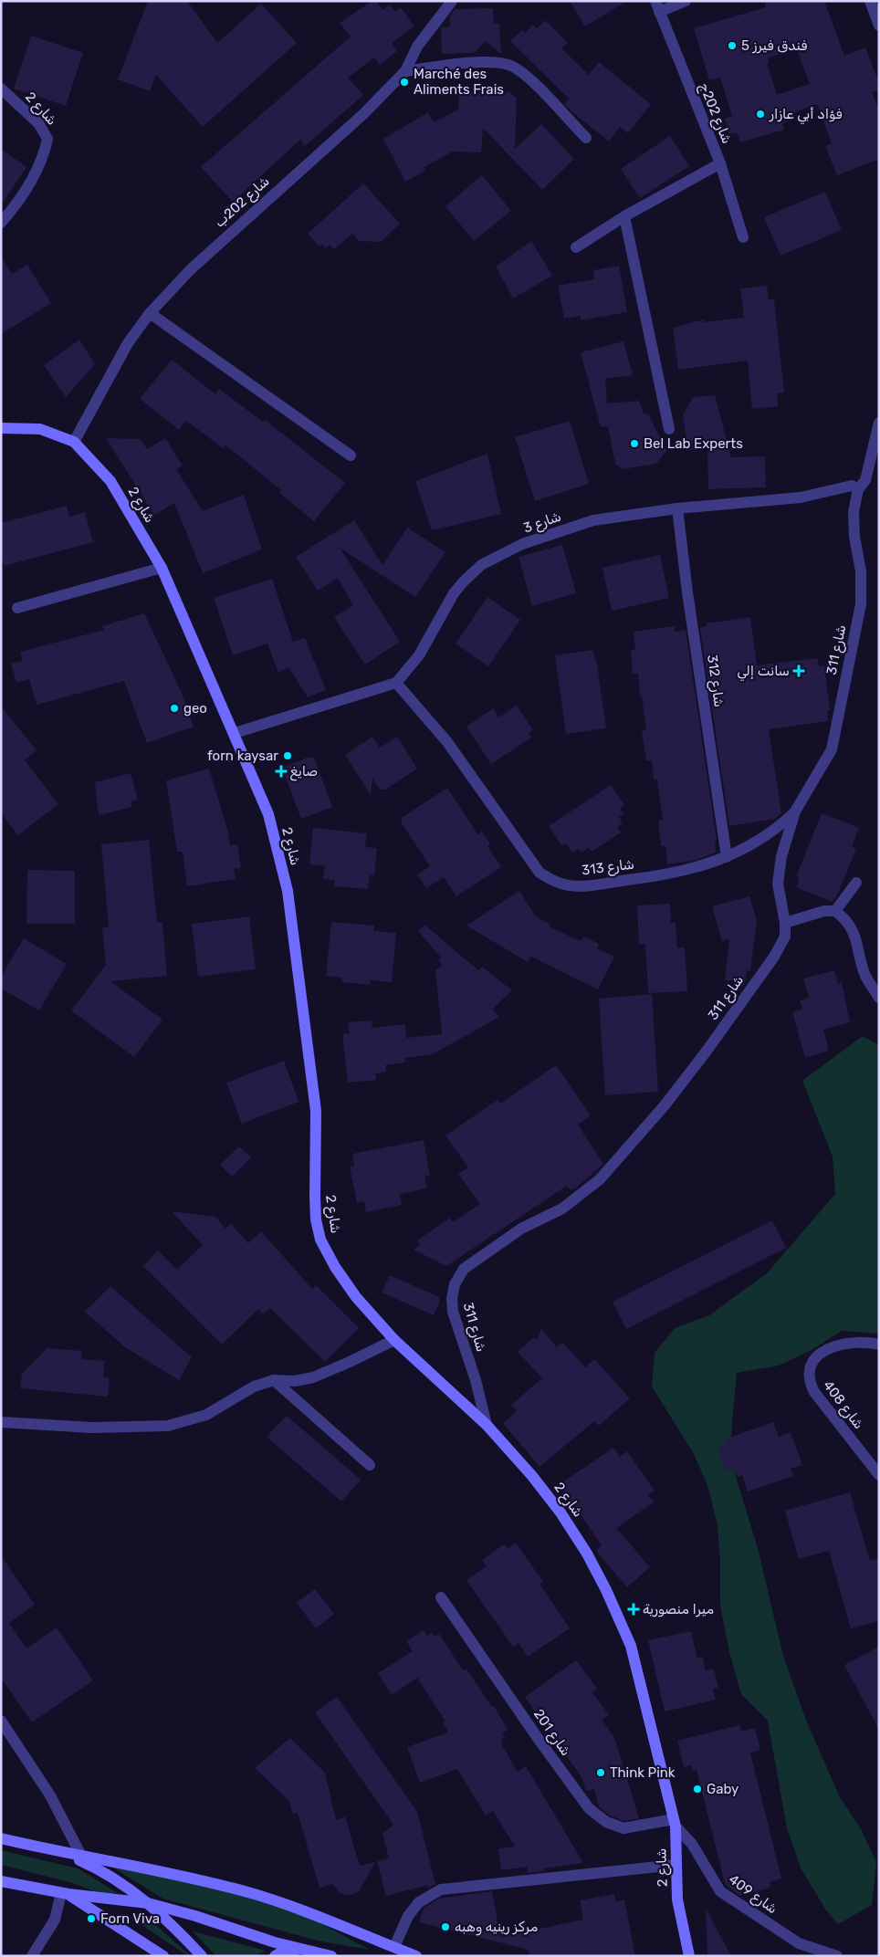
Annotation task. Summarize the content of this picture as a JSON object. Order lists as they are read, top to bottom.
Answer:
{
  "streets": {
    "street": [
      "شارع 2",
      "شارع 202ج",
      "شارع 202ب",
      "شارع 3",
      "شارع 311",
      "شارع 312",
      "شارع 313",
      "شارع 408",
      "شارع 201",
      "شارع 409"
    ]
  },
  "crossings": [
    ["شارع 2", "شارع 202ب"],
    ["شارع 2", "شارع 311"],
    ["شارع 2", "شارع 201"],
    ["شارع 2", "شارع 409"],
    ["شارع 3", "شارع 311"],
    ["شارع 3", "شارع 312"],
    ["شارع 3", "شارع 313"],
    ["شارع 311", "شارع 313"],
    ["شارع 312", "شارع 313"],
    ["شارع 201", "شارع 409"]
  ],
  "places": {
    "other": [
      "فندق فيرز 5",
      "Marché des Aliments Frais",
      "فؤاد أبي عازار",
      "Bel Lab Experts",
      "geo",
      "forn kaysar",
      "Think Pink",
      "Gaby",
      "Forn Viva",
      "مركز رينيه وهبه"
    ],
    "health": ["سانت إلي", "صايغ", "ميرا منصورية"]
  }
}
